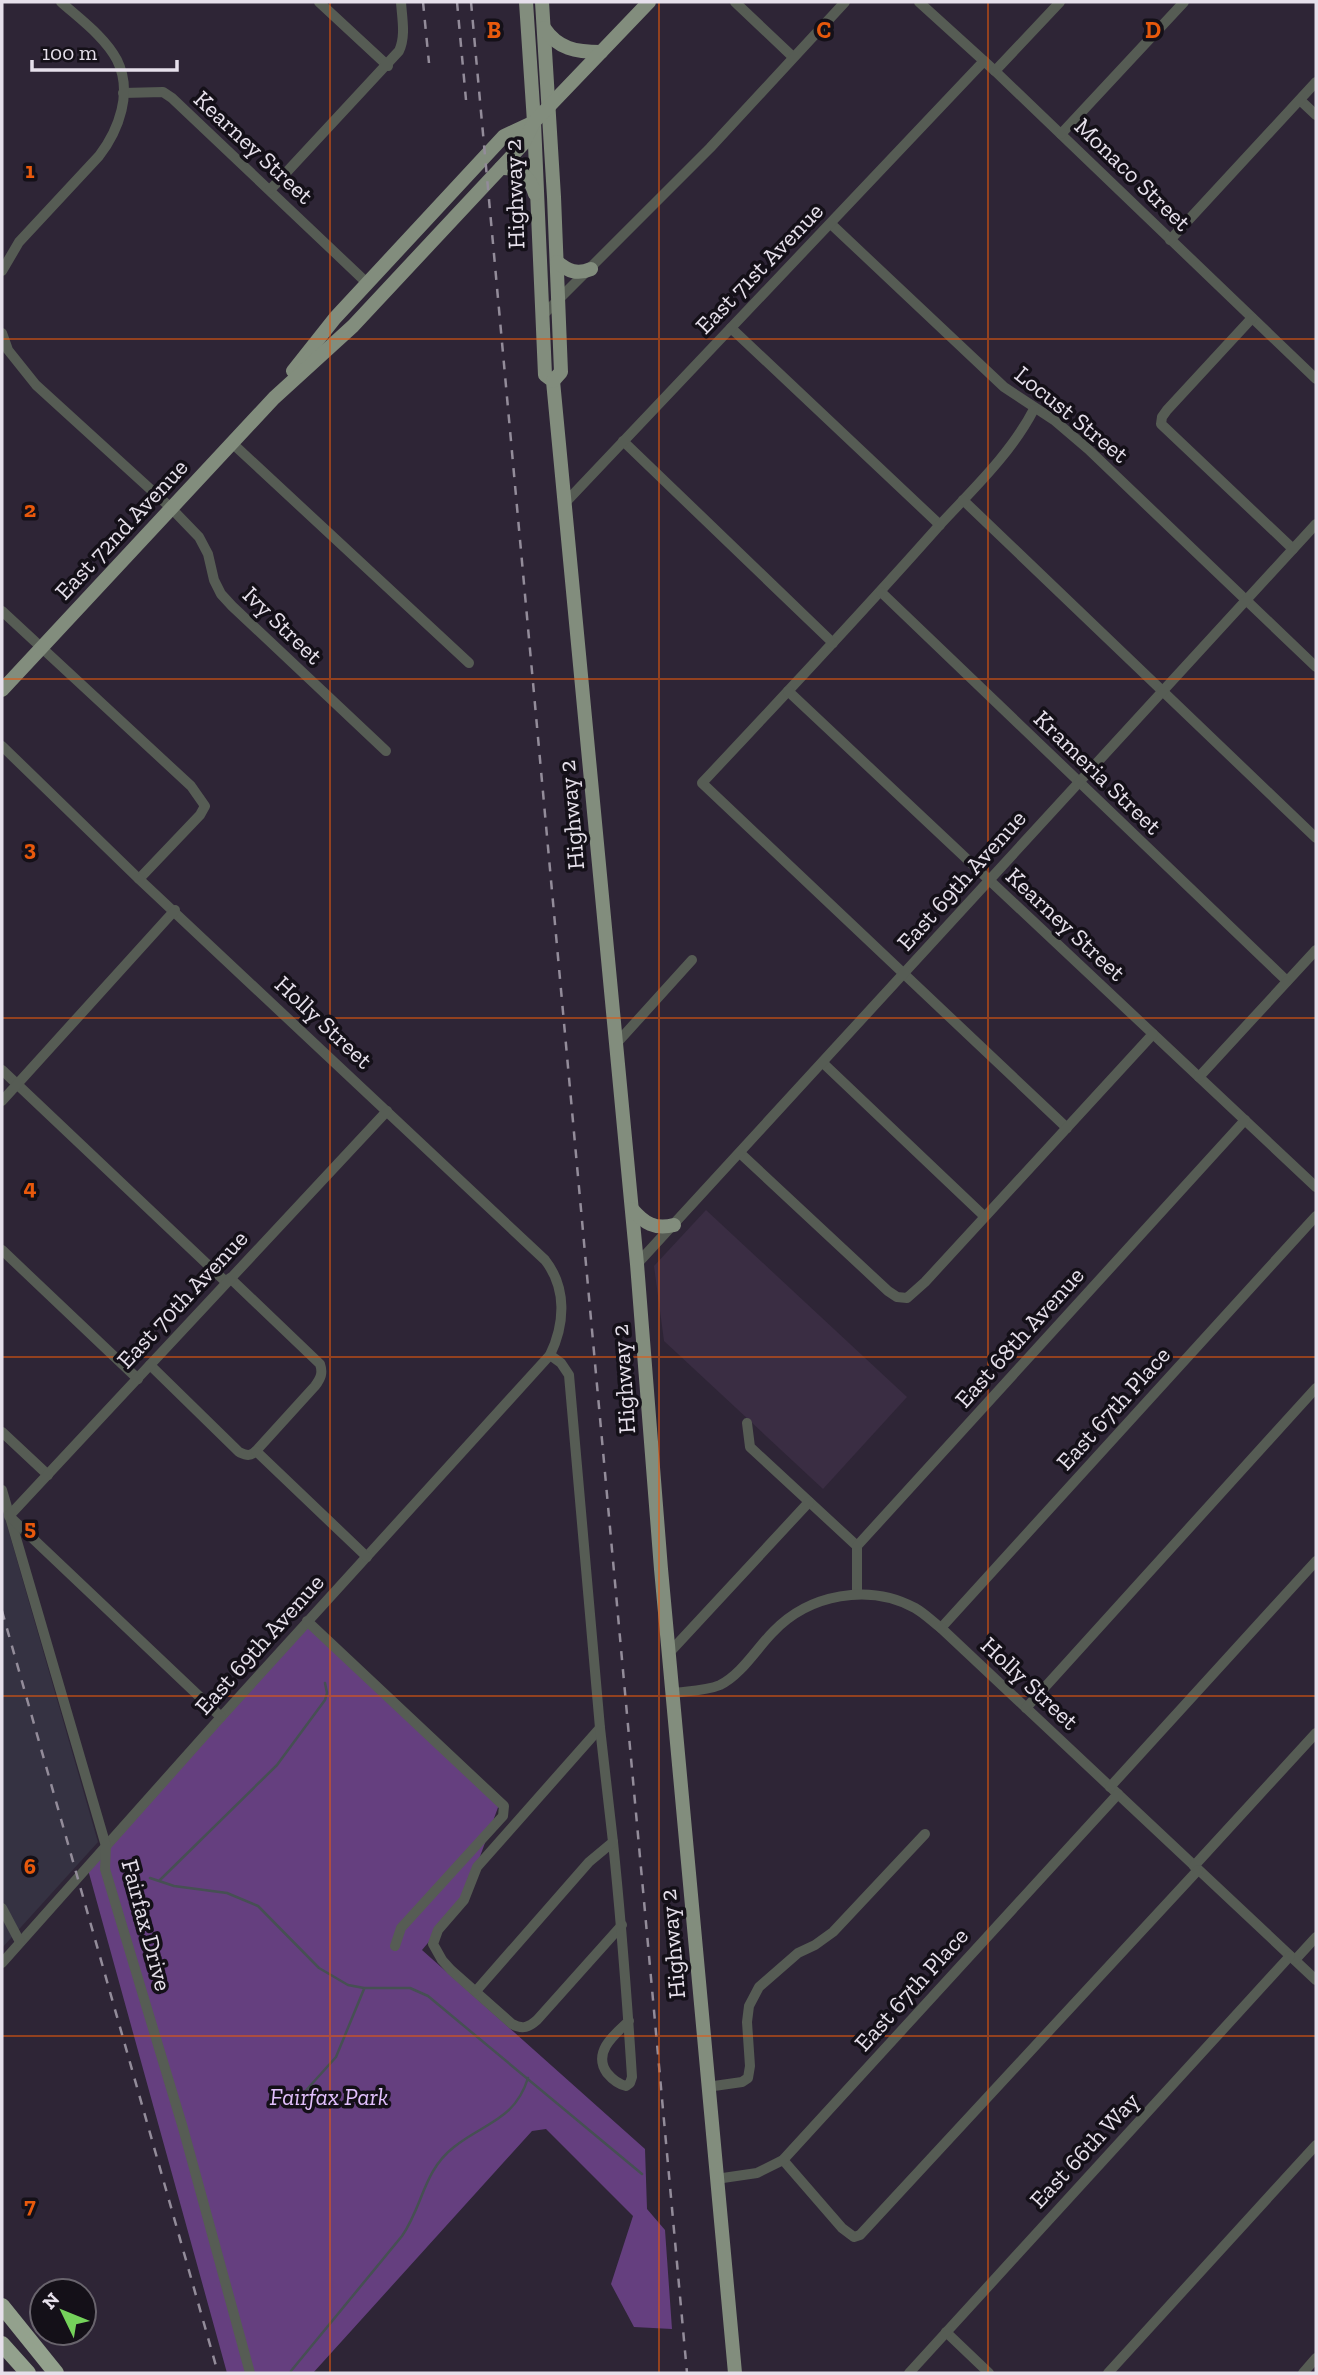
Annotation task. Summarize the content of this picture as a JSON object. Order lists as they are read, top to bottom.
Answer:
{
  "streets": {
    "main road": ["Highway 2", "East 72nd Avenue"],
    "street": [
      "Kearney Street",
      "Monaco Street",
      "East 71st Avenue",
      "Locust Street",
      "Ivy Street",
      "Krameria Street",
      "East 69th Avenue",
      "Holly Street",
      "East 70th Avenue",
      "East 68th Avenue",
      "East 67th Place",
      "Fairfax Drive",
      "East 66th Way"
    ]
  },
  "crossings": [
    ["Kearney Street", "East 72nd Avenue"],
    ["Kearney Street", "East 69th Avenue"],
    ["Kearney Street", "East 68th Avenue"],
    ["Monaco Street", "East 71st Avenue"],
    ["Highway 2", "East 71st Avenue"],
    ["Highway 2", "East 72nd Avenue"],
    ["Highway 2", "East 69th Avenue"],
    ["Highway 2", "Holly Street"],
    ["Highway 2", "East 67th Place"],
    ["East 71st Avenue", "Locust Street"],
    ["Locust Street", "East 69th Avenue"],
    ["East 72nd Avenue", "Ivy Street"],
    ["Krameria Street", "East 69th Avenue"],
    ["East 69th Avenue", "Holly Street"],
    ["East 69th Avenue", "Fairfax Drive"],
    ["Holly Street", "East 70th Avenue"],
    ["Holly Street", "East 67th Place"],
    ["Holly Street", "East 66th Way"],
    ["East 70th Avenue", "Fairfax Drive"]
  ],
  "parks": ["Fairfax Park"],
  "scale_bar": "100 m",
  "north": "top left",
  "grid": {
    "columns": ["B", "C", "D"],
    "rows": [
      "1",
      "2",
      "3",
      "4",
      "5",
      "6",
      "7"
    ]
  }
}
